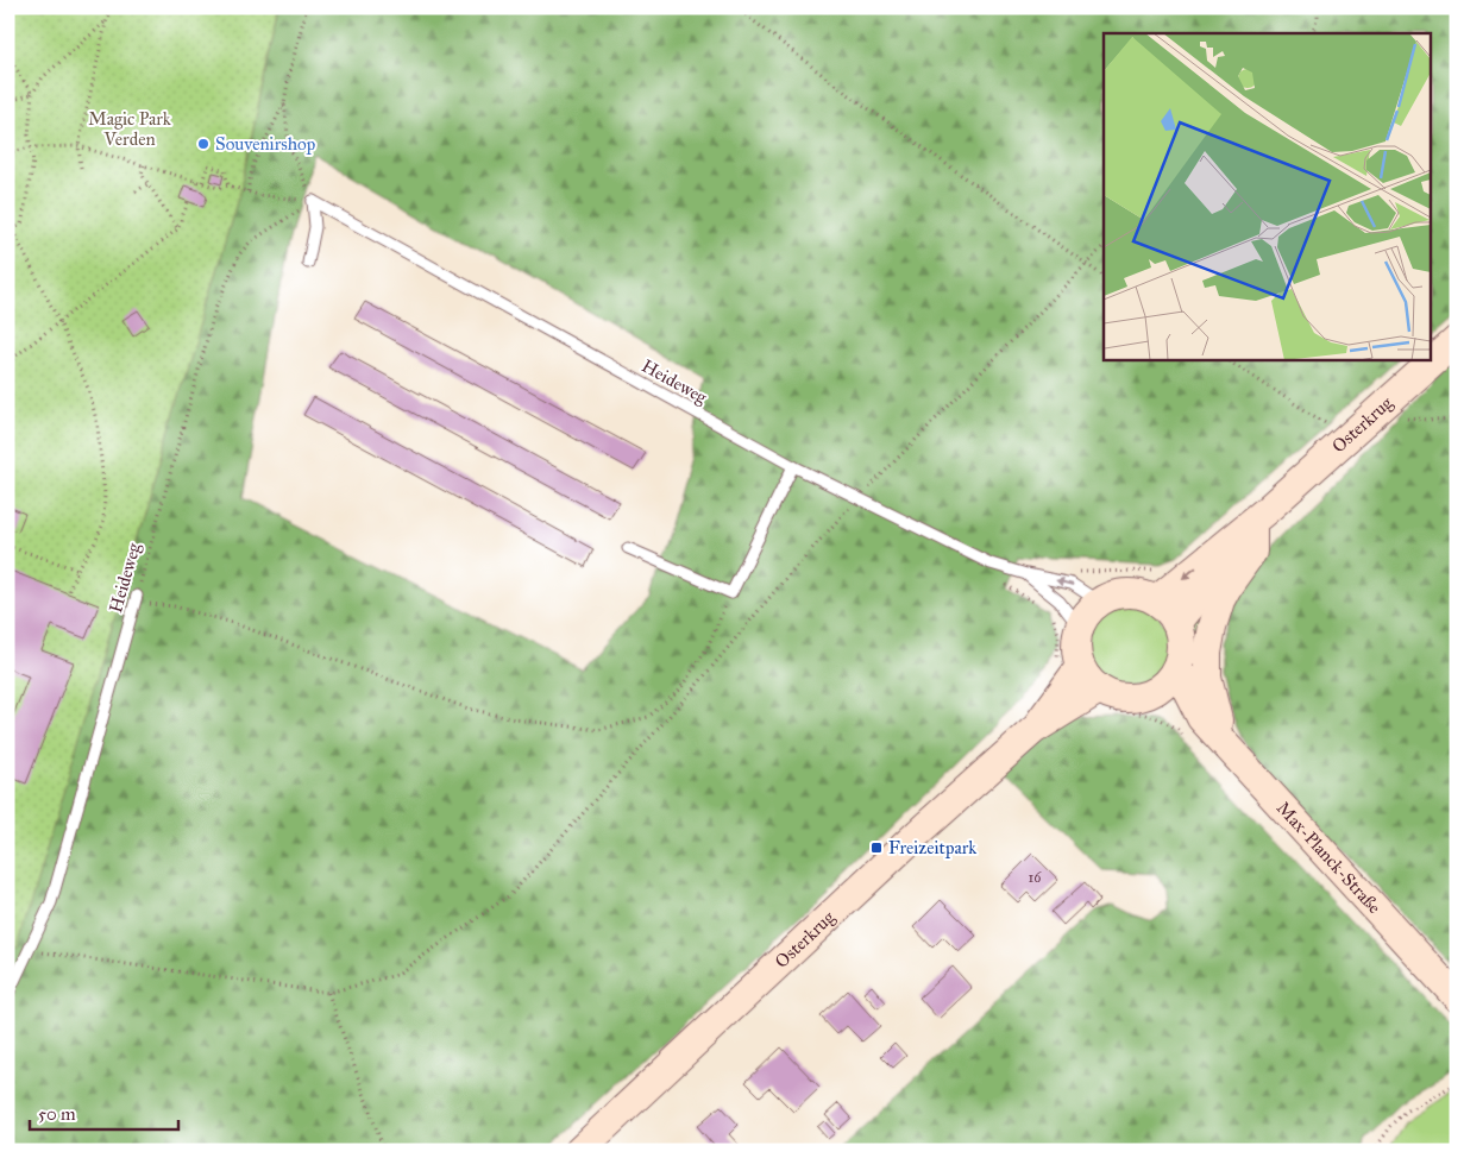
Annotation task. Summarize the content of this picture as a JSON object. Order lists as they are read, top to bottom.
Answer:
{
  "streets": {
    "main road": ["Osterkrug", "Max-Planck-Straße"],
    "lane": ["Heideweg"]
  },
  "crossings": [
    ["Heideweg", "Osterkrug"],
    ["Heideweg", "Max-Planck-Straße"],
    ["Osterkrug", "Max-Planck-Straße"]
  ],
  "parks": ["Magic Park Verden"],
  "places": {
    "other": ["Souvenirshop"],
    "transit": ["Freizeitpark"]
  },
  "house_numbers": ["16"],
  "scale_bar": "50 m"
}
